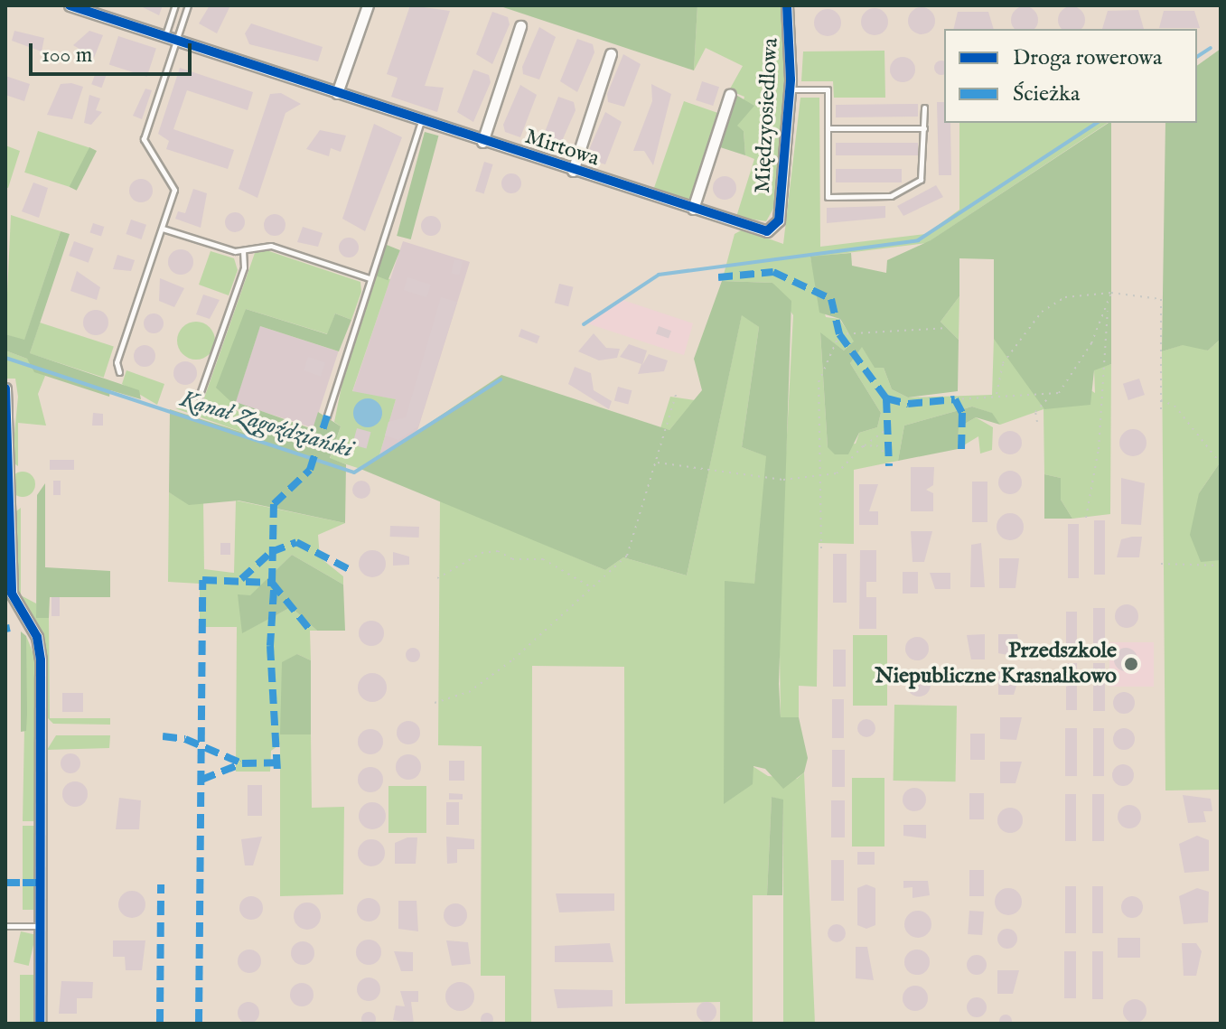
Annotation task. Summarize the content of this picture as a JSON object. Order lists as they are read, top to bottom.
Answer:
{
  "streets": {
    "street": ["Międzyosiedlowa", "Mirtowa"]
  },
  "crossings": [
    ["Międzyosiedlowa", "Mirtowa"]
  ],
  "water": ["Kanał Zagoździański"],
  "places": ["Przedszkole Niepubliczne Krasnalkowo"],
  "legend": ["Droga rowerowa", "Ścieżka"],
  "scale_bar": "100 m"
}
